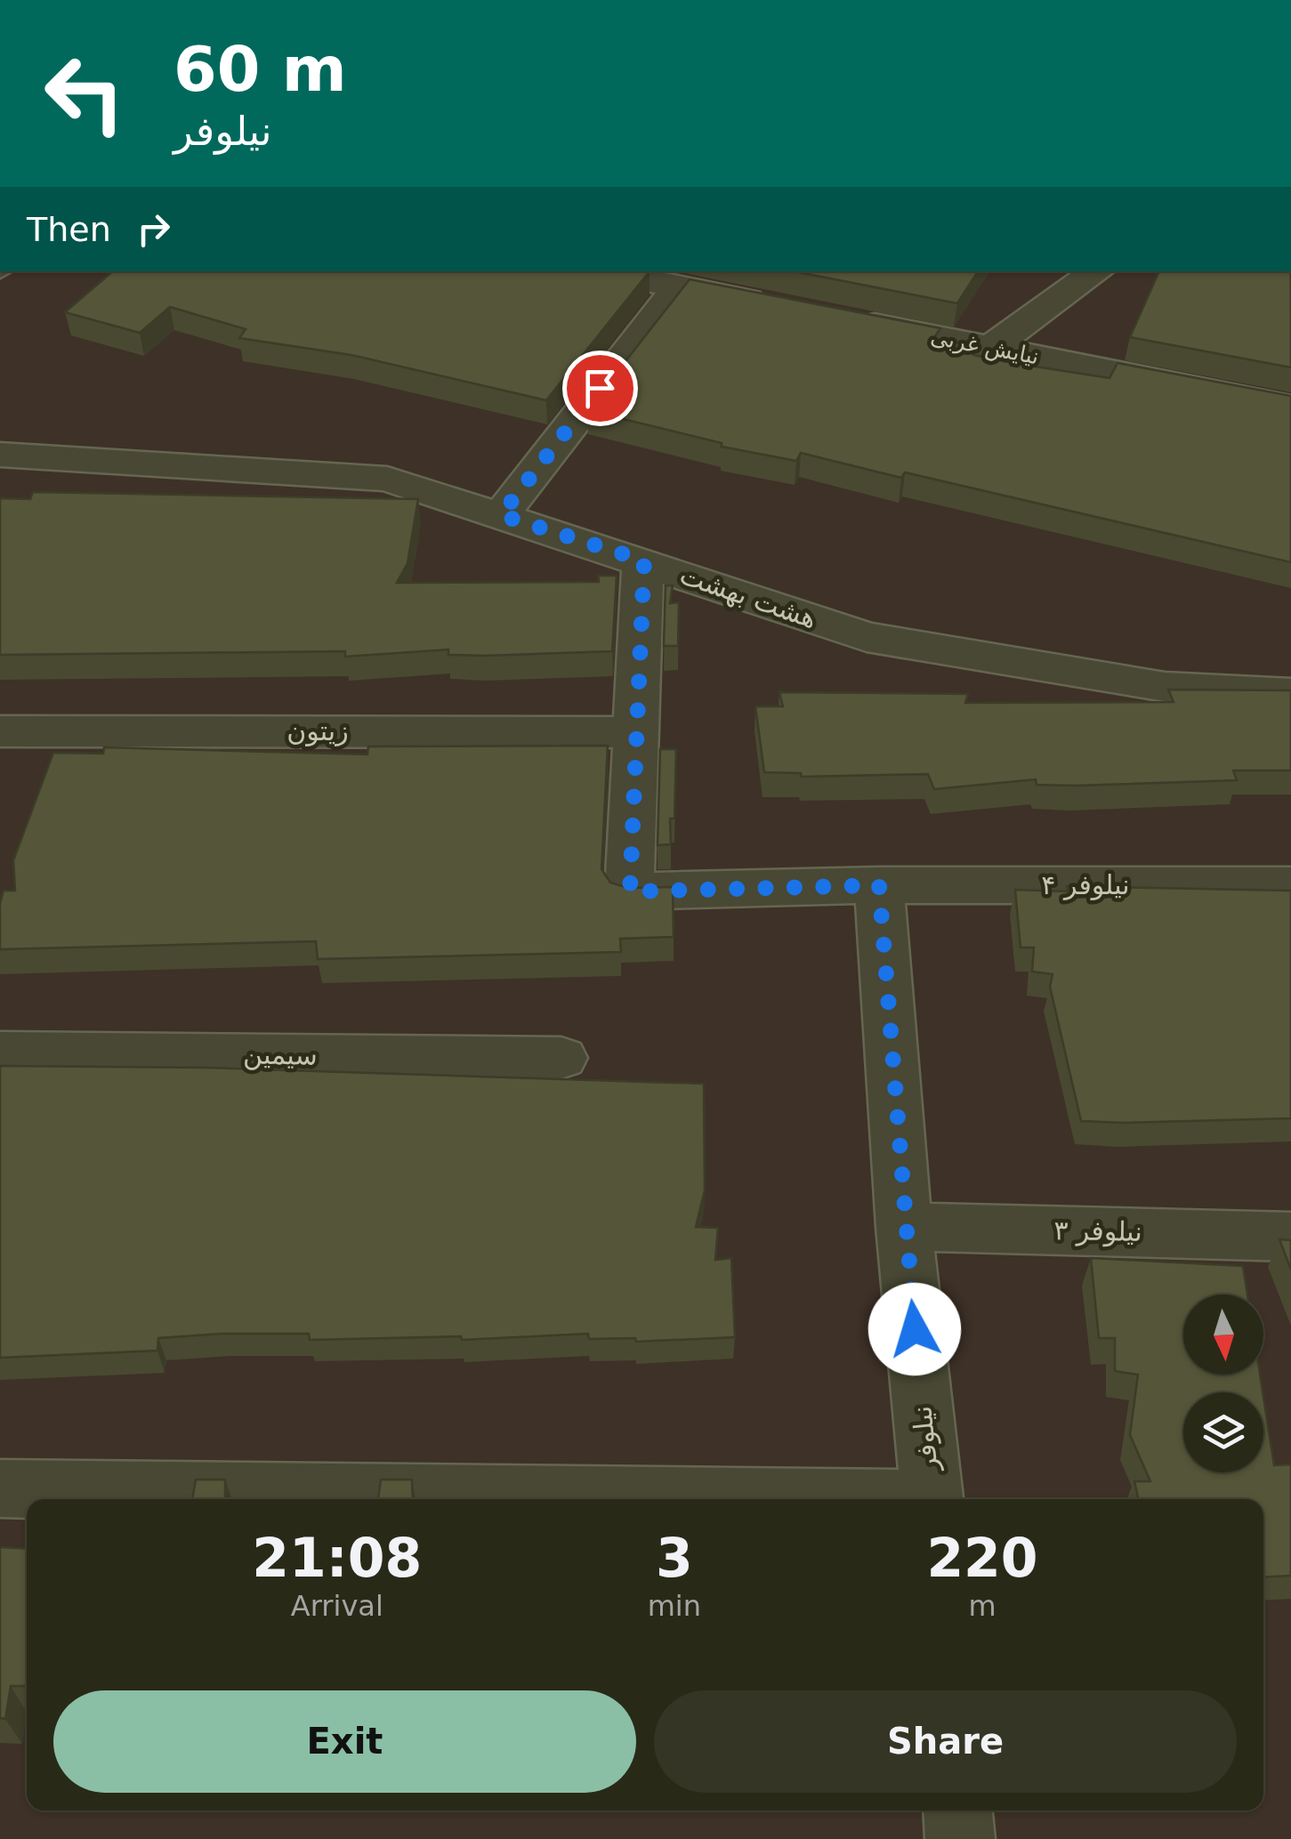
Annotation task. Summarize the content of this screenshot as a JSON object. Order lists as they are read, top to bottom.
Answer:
{
  "streets": {
    "street": [
      "نیایش غربی",
      "هشت بهشت",
      "زیتون",
      "نیلوفر ۴",
      "سیمین",
      "نیلوفر ۳",
      "نیلوفر"
    ]
  },
  "crossings": [
    ["نیلوفر ۴", "نیلوفر"],
    ["نیلوفر ۳", "نیلوفر"]
  ],
  "north": "bottom",
  "page": {
    "turn": ["60 m", "نیلوفر"],
    "then": "Then",
    "eta": [
      "21:08",
      "Arrival",
      "3",
      "min",
      "220",
      "m"
    ],
    "buttons": ["Exit", "Share"]
  }
}
